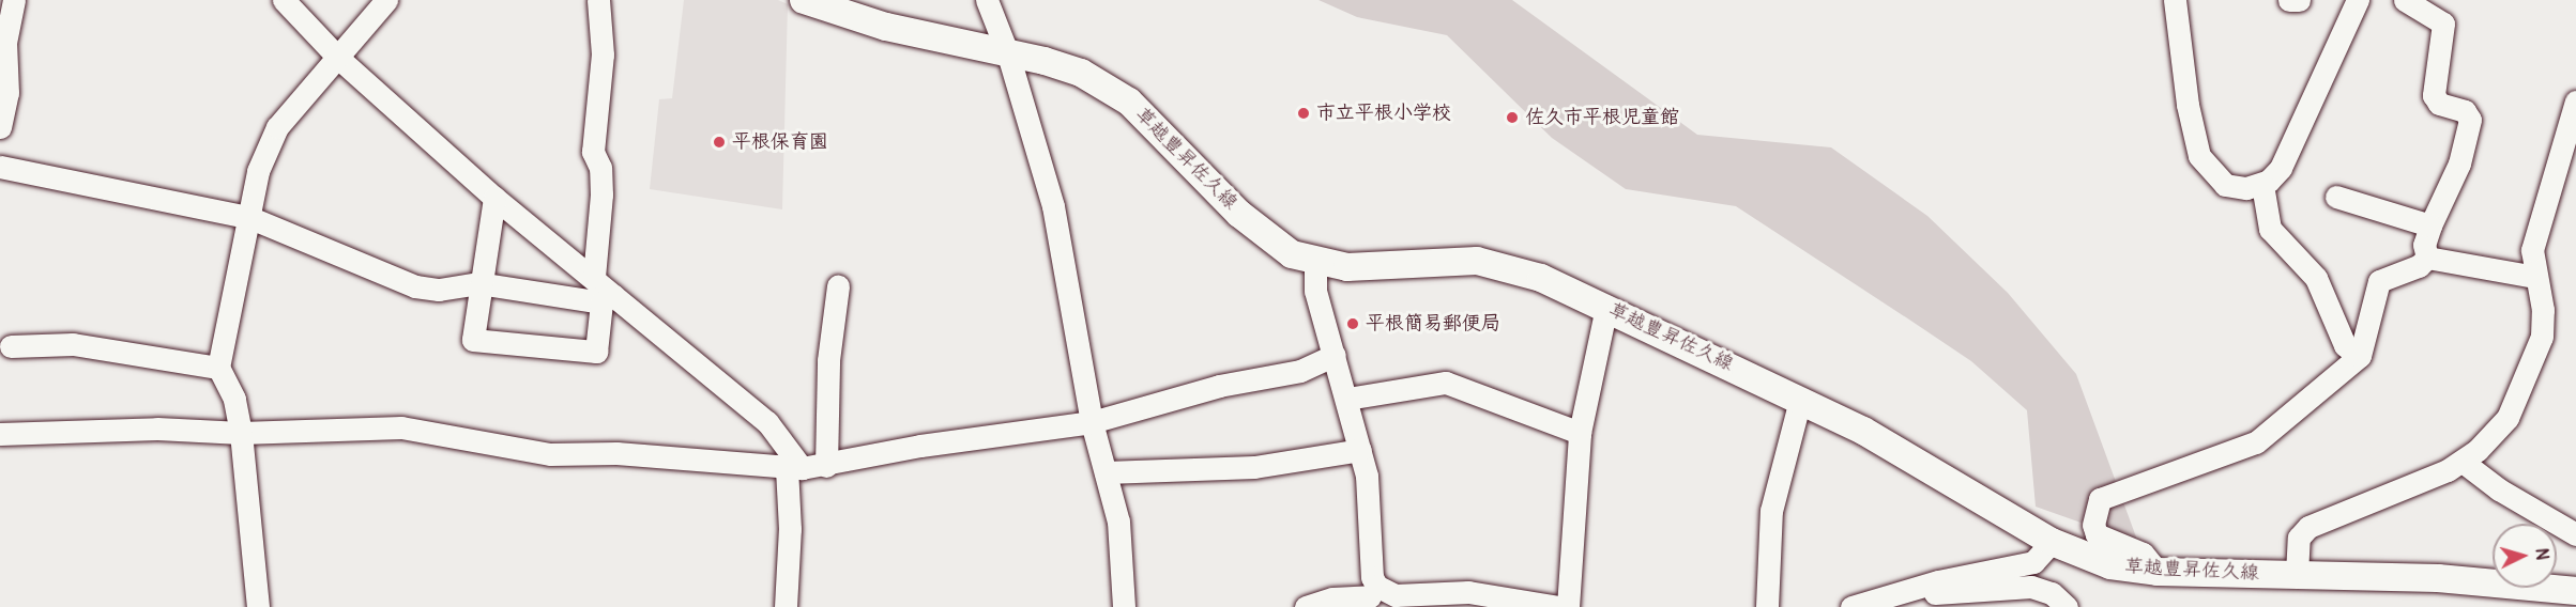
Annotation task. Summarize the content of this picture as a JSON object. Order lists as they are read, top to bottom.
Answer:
{
  "streets": {
    "main road": ["草越豊昇佐久線"]
  },
  "places": [
    "市立平根小学校",
    "佐久市平根児童館",
    "平根保育園",
    "平根簡易郵便局"
  ],
  "north": "right"
}
